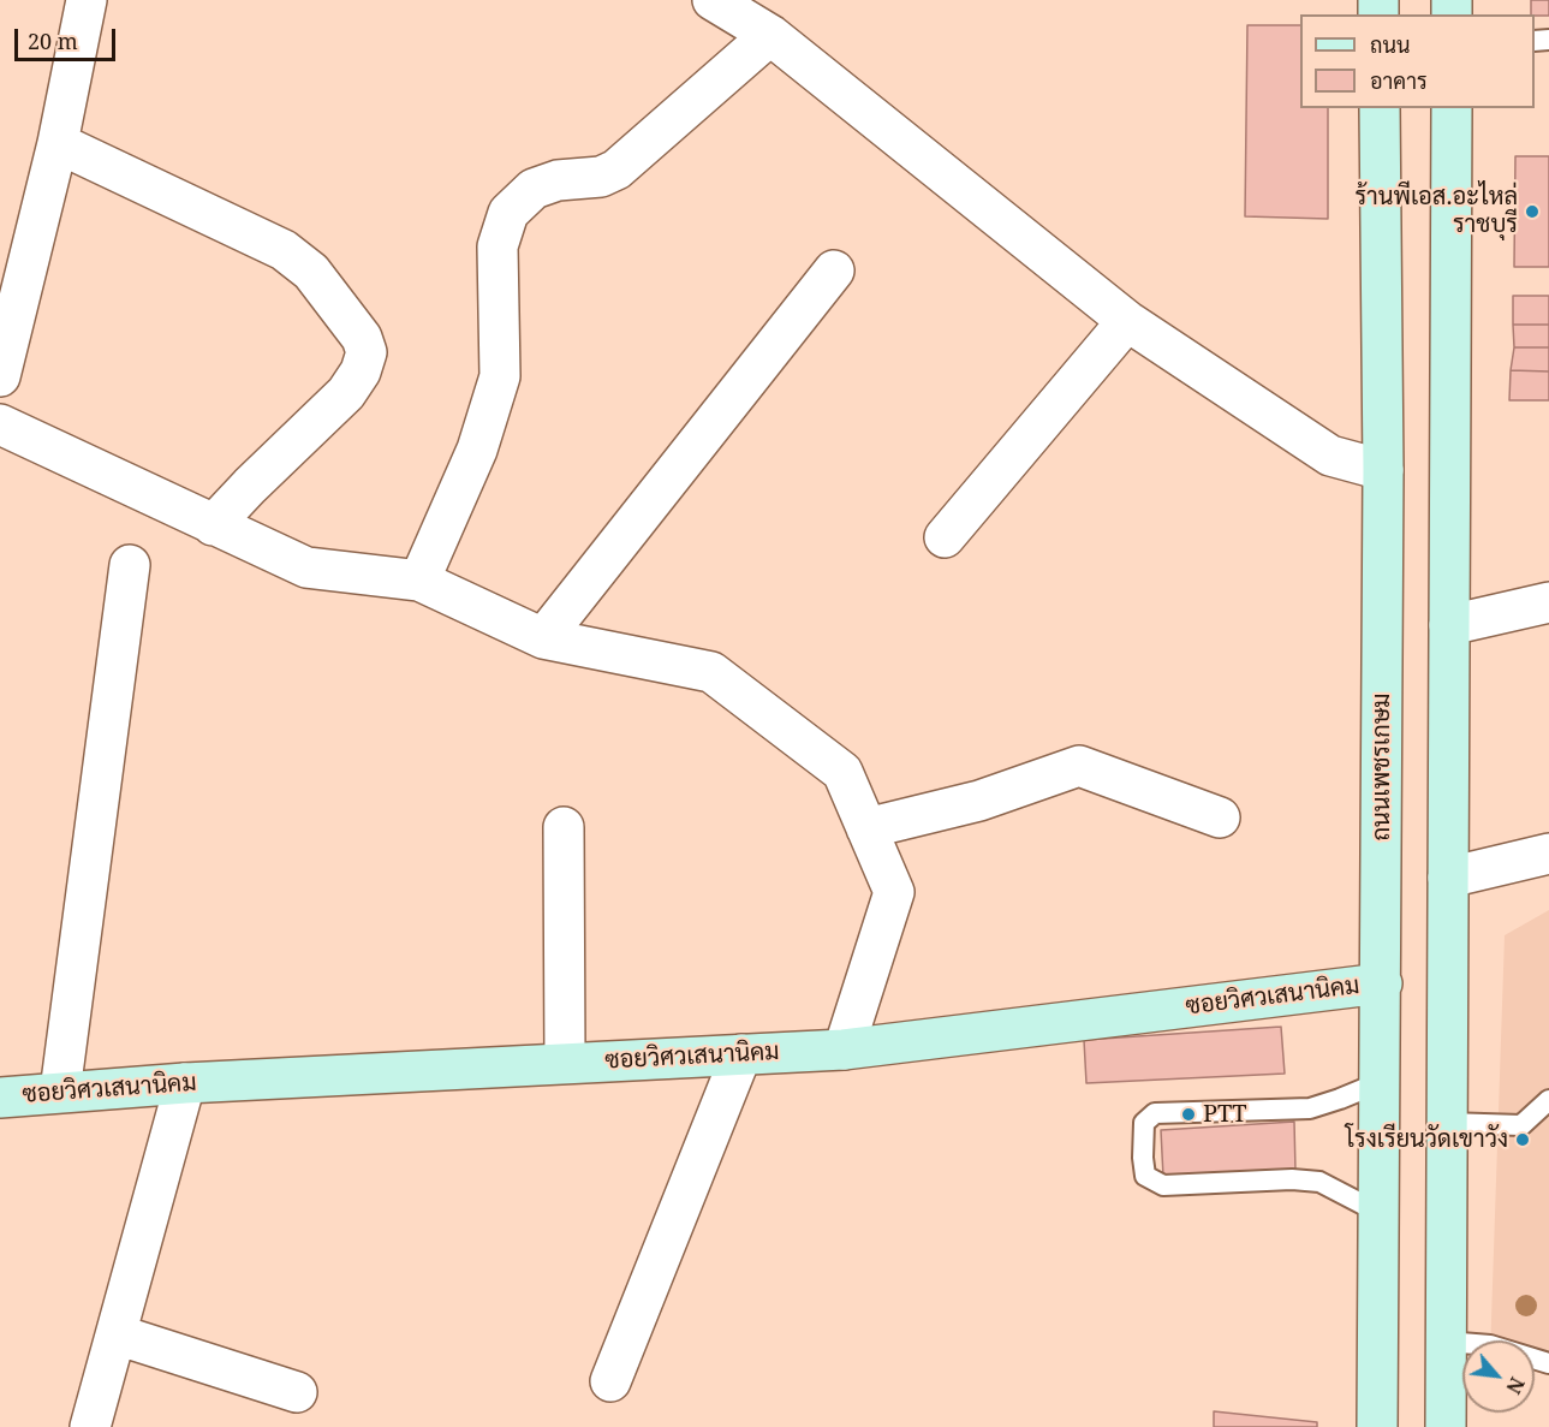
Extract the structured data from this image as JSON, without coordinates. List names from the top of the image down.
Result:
{
  "streets": {
    "main road": ["ถนนเพชรเกษม", "ซอยวิศวเสนานิคม"]
  },
  "crossings": [
    ["ถนนเพชรเกษม", "ซอยวิศวเสนานิคม"]
  ],
  "places": ["ร้านพีเอส.อะไหล่ ราชบุรี", "PTT", "โรงเรียนวัดเขาวัง"],
  "legend": ["ถนน", "อาคาร"],
  "scale_bar": "20 m",
  "north": "bottom right"
}
